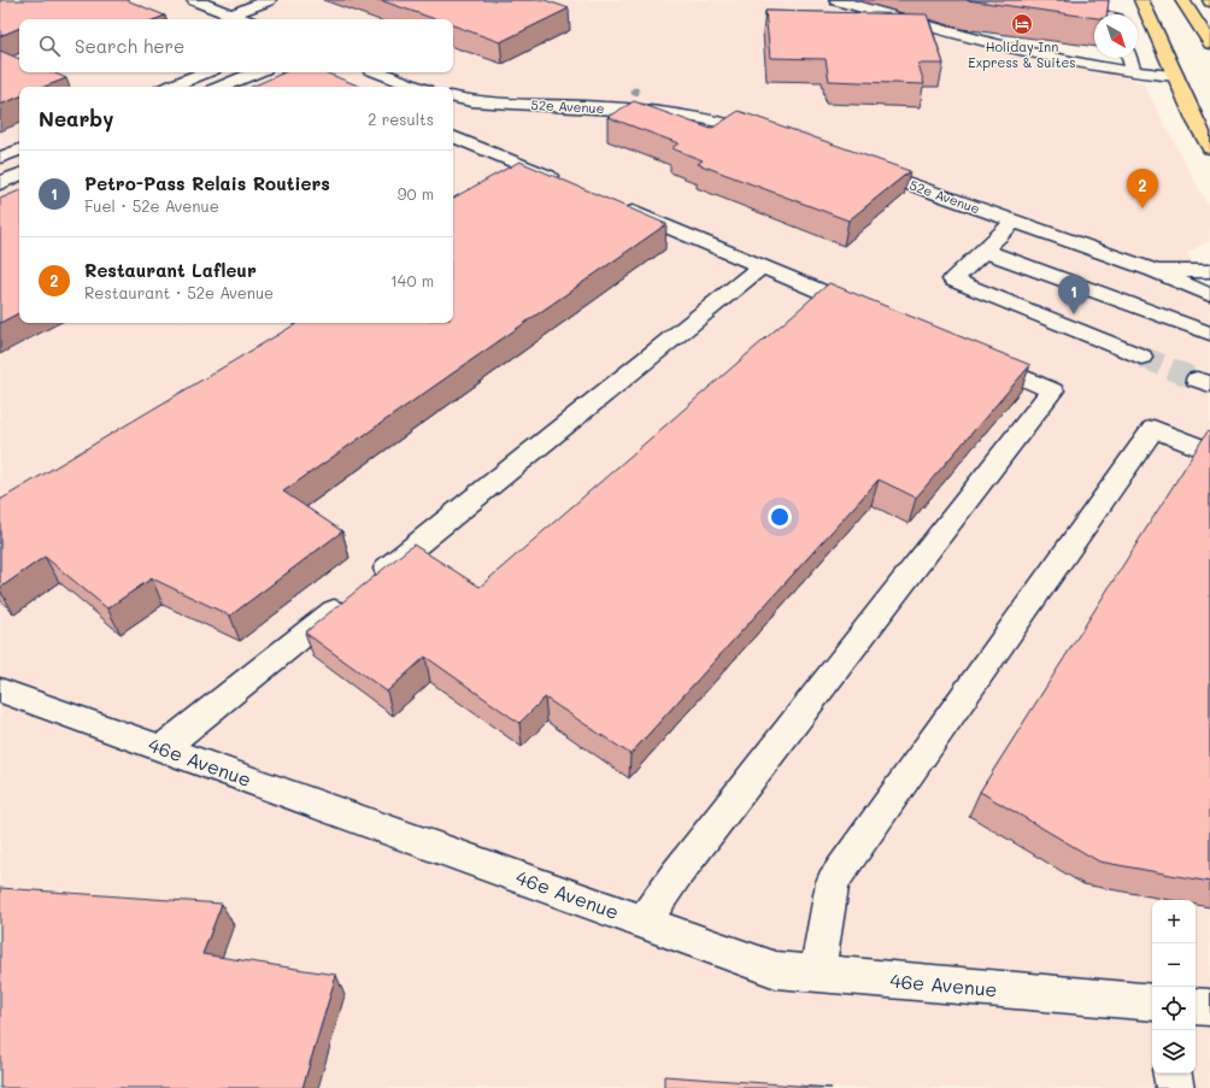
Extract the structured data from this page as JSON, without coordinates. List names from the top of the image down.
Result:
{
  "streets": {
    "street": ["52e Avenue", "46e Avenue"]
  },
  "places": {
    "hotel": ["Holiday Inn Express & Suites"]
  },
  "north": "bottom right",
  "page": {
    "search": "Search here",
    "heading": ["Nearby", "2 results"],
    "list": [
      {
        "mark": "1",
        "name": "Petro-Pass Relais Routiers",
        "note": "Fuel · 52e Avenue",
        "value": "90 m"
      },
      {
        "mark": "2",
        "name": "Restaurant Lafleur",
        "note": "Restaurant · 52e Avenue",
        "value": "140 m"
      }
    ],
    "pins": ["2", "1"],
    "map_buttons": ["+", "−"]
  }
}
